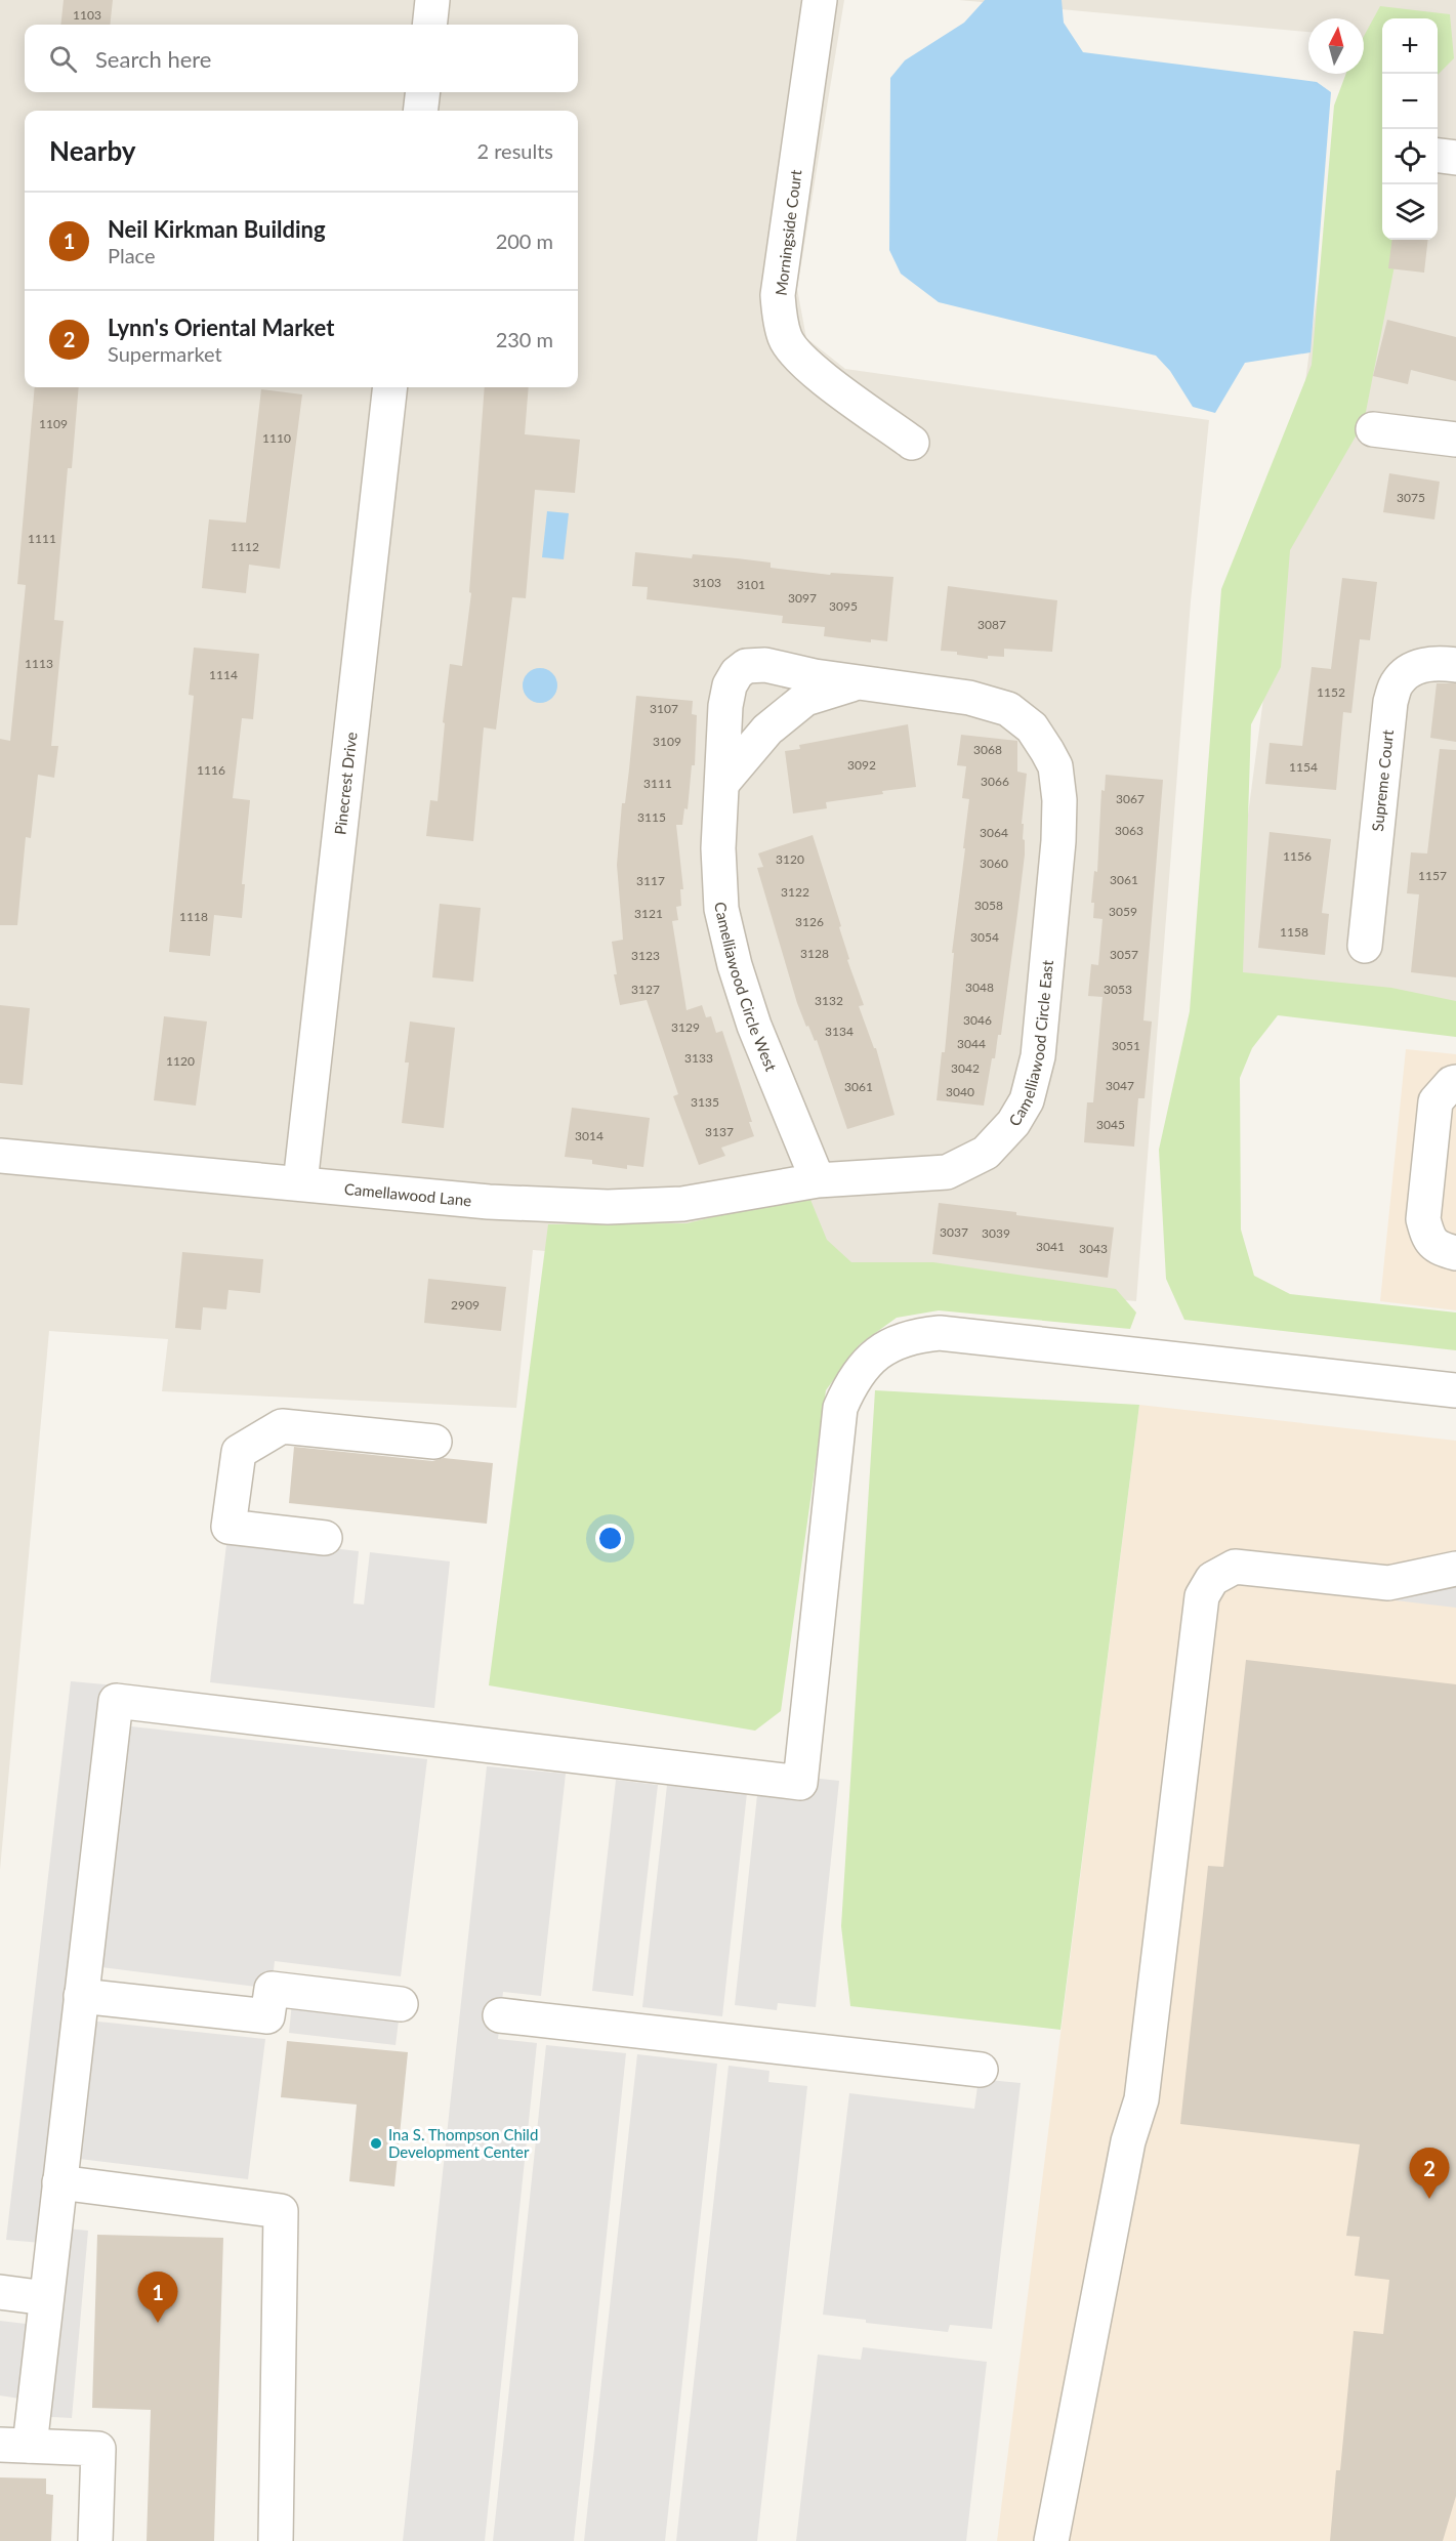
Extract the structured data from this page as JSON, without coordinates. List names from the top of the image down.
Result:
{
  "streets": {
    "street": [
      "Morningside Court",
      "Supreme Court",
      "Pinecrest Drive",
      "Camelliawood Circle West",
      "Camelliawood Circle East",
      "Camellawood Lane"
    ]
  },
  "crossings": [
    ["Pinecrest Drive", "Camellawood Lane"],
    ["Camelliawood Circle West", "Camelliawood Circle East"],
    ["Camelliawood Circle West", "Camellawood Lane"],
    ["Camelliawood Circle East", "Camellawood Lane"]
  ],
  "places": ["Ina S. Thompson Child Development Center"],
  "house_numbers": [
    "1103",
    "1109",
    "1110",
    "3075",
    "1111",
    "1112",
    "3103",
    "3101",
    "3097",
    "3095",
    "3087",
    "1113",
    "1114",
    "1152",
    "3107",
    "3109",
    "3068",
    "3092",
    "1154",
    "1116",
    "3066",
    "3111",
    "3067",
    "3115",
    "3063",
    "3064",
    "1156",
    "3120",
    "3060",
    "1157",
    "3061",
    "3117",
    "3122",
    "3058",
    "3059",
    "3121",
    "1118",
    "3126",
    "1158",
    "3054",
    "3128",
    "3057",
    "3123",
    "3048",
    "3127",
    "3053",
    "3132",
    "3046",
    "3129",
    "3134",
    "3044",
    "3051",
    "3133",
    "1120",
    "3042",
    "3047",
    "3061",
    "3040",
    "3135",
    "3045",
    "3137",
    "3014",
    "3037",
    "3039",
    "3041",
    "3043",
    "2909"
  ],
  "north": "top",
  "page": {
    "map_buttons": ["+", "−"],
    "search": "Search here",
    "heading": ["Nearby", "2 results"],
    "list": [
      {
        "mark": "1",
        "name": "Neil Kirkman Building",
        "note": "Place",
        "value": "200 m"
      },
      {
        "mark": "2",
        "name": "Lynn's Oriental Market",
        "note": "Supermarket",
        "value": "230 m"
      }
    ],
    "pins": ["2", "1"]
  }
}
